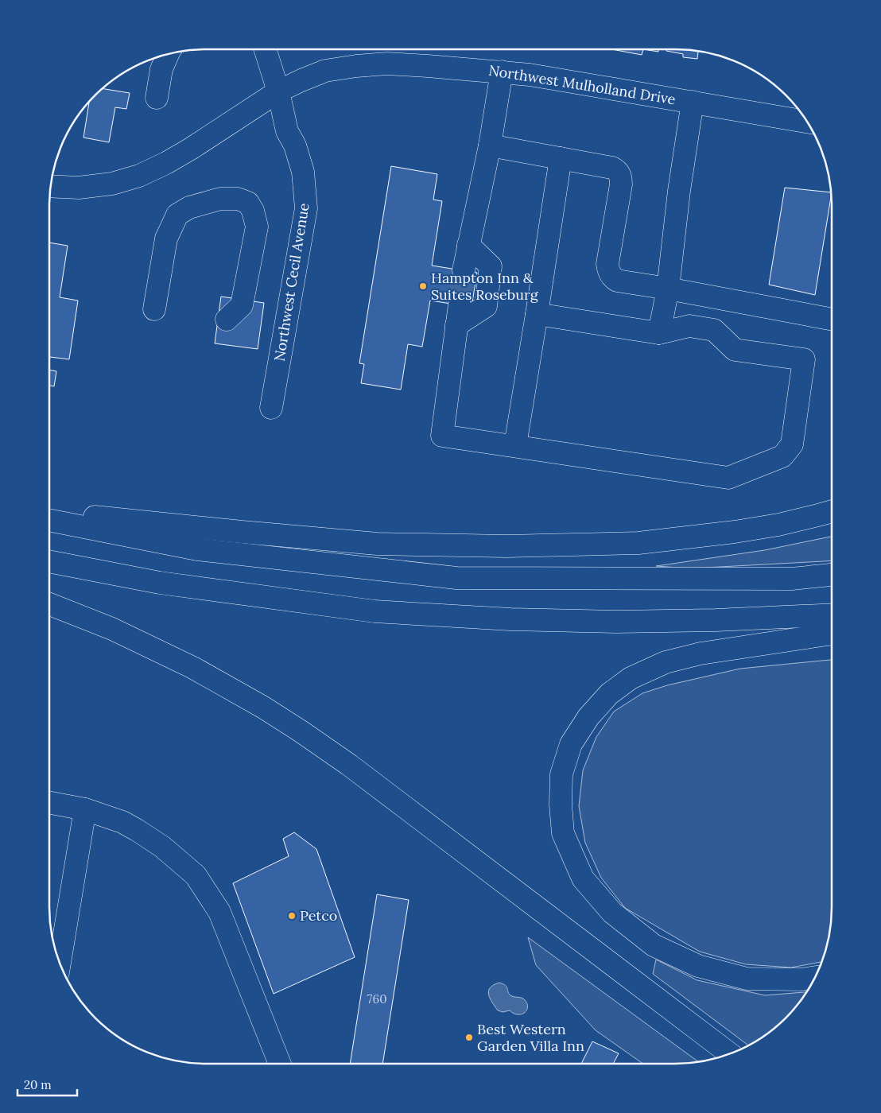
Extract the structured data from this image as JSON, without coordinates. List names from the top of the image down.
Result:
{
  "streets": {
    "main road": ["Northwest Mulholland Drive", "Northwest Cecil Avenue"]
  },
  "crossings": [
    ["Northwest Mulholland Drive", "Northwest Cecil Avenue"]
  ],
  "places": ["Hampton Inn & Suites Roseburg", "Petco", "Best Western Garden Villa Inn"],
  "house_numbers": ["760"],
  "scale_bar": "20 m"
}
